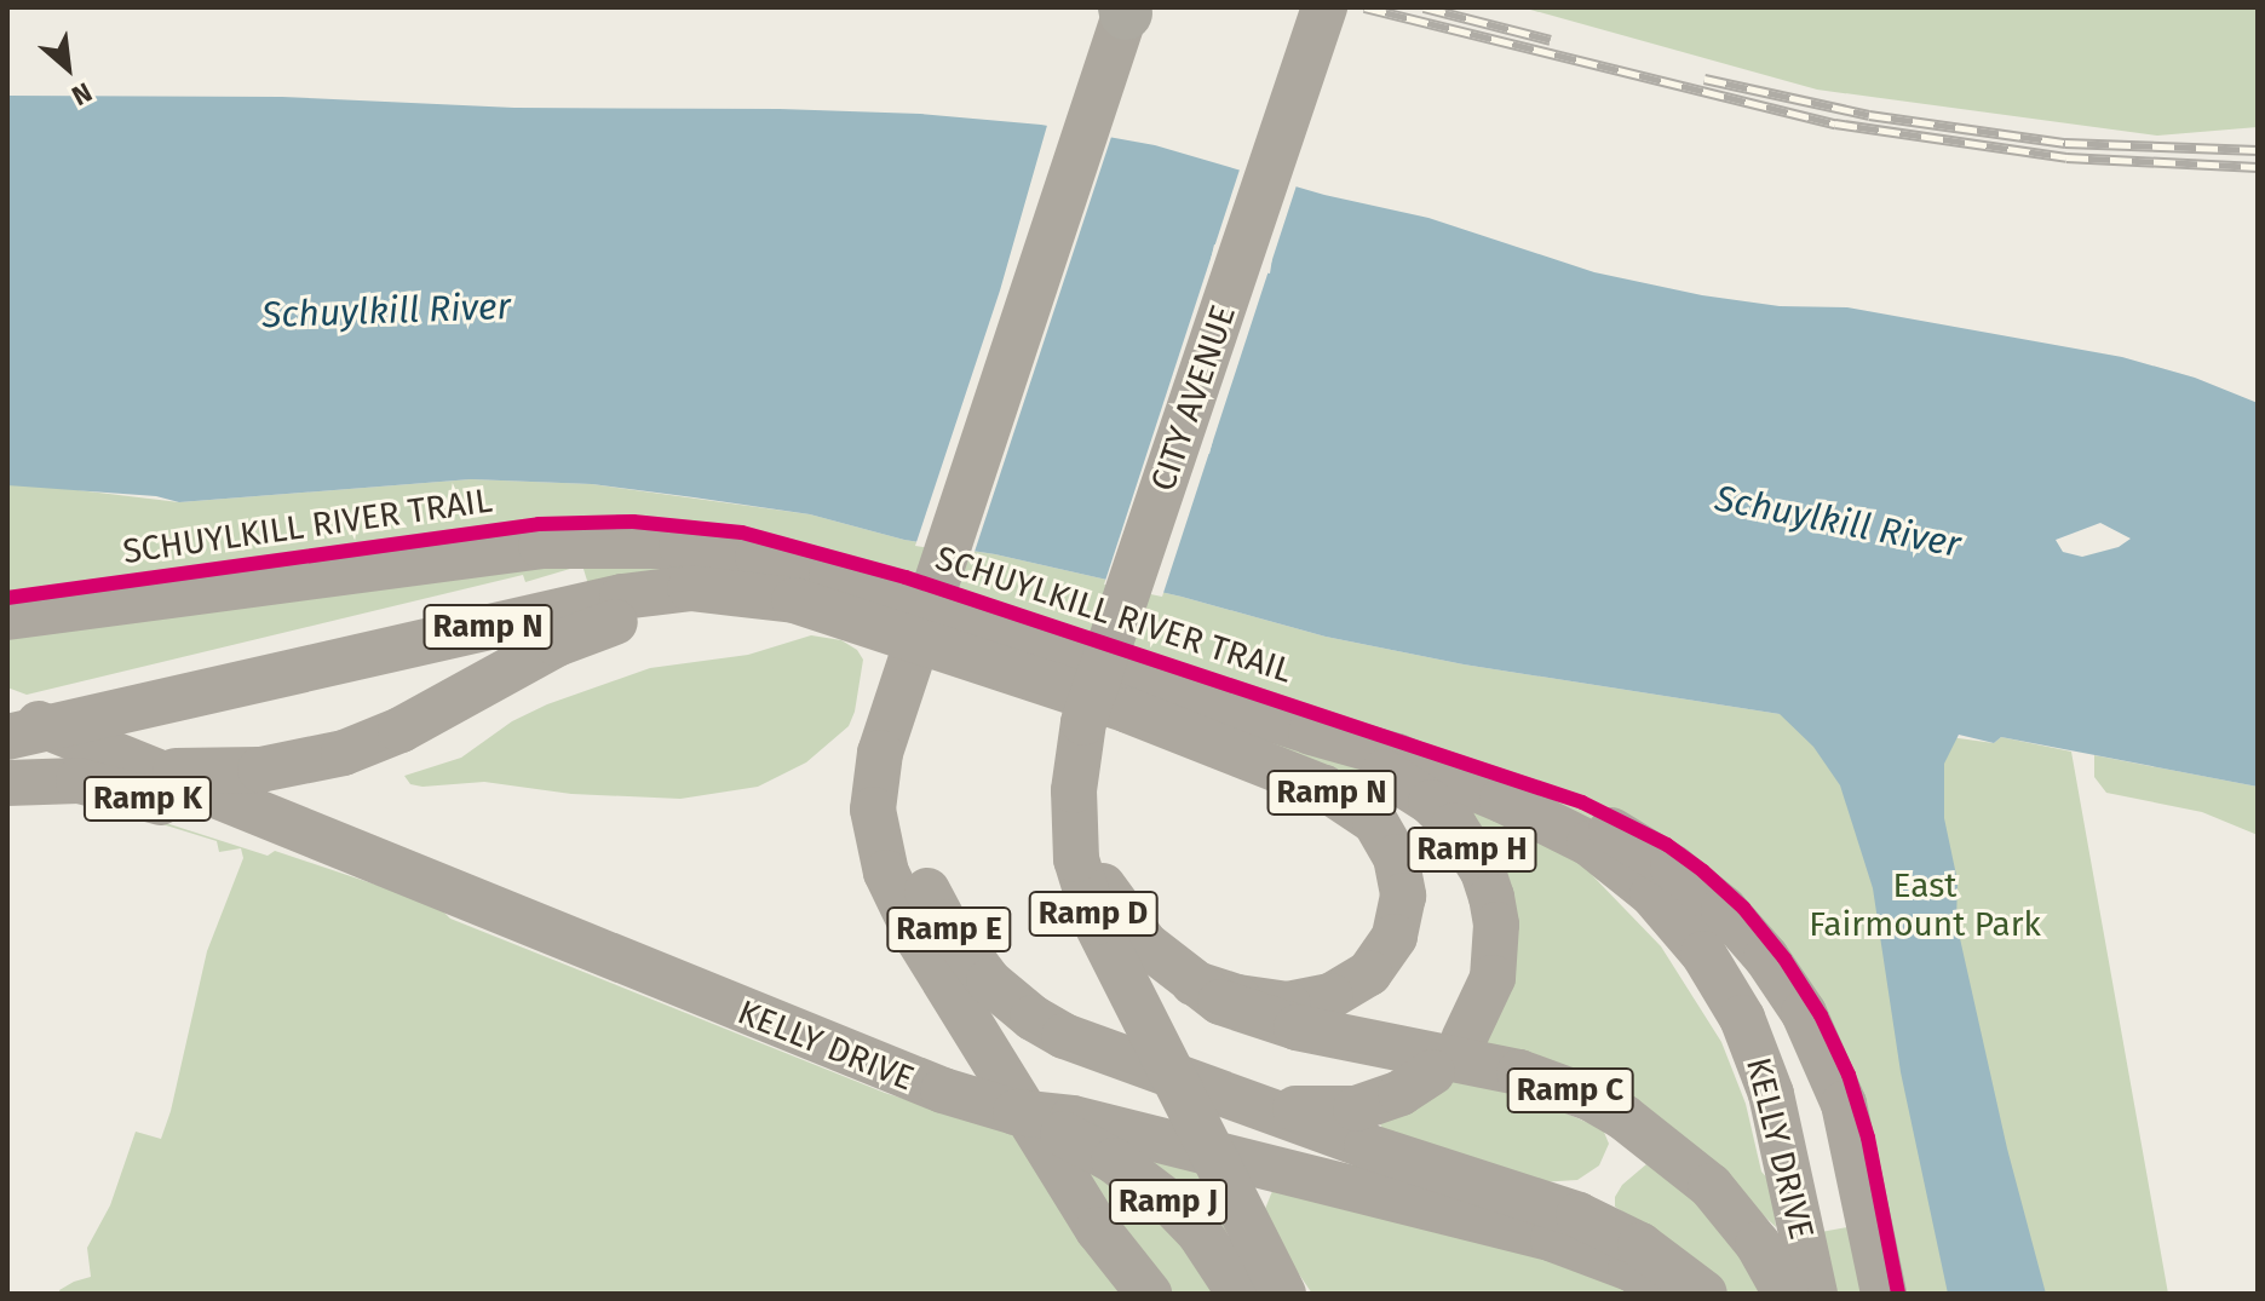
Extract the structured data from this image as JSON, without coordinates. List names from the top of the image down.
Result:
{
  "streets": {
    "main road": [
      "CITY AVENUE",
      "Ramp N",
      "Ramp K",
      "Ramp H",
      "Ramp D",
      "Ramp E",
      "KELLY DRIVE",
      "Ramp C",
      "Ramp J"
    ],
    "cycle path": ["SCHUYLKILL RIVER TRAIL"]
  },
  "crossings": [
    ["CITY AVENUE", "Ramp N"],
    ["CITY AVENUE", "Ramp D"],
    ["Ramp N", "Ramp D"],
    ["Ramp N", "Ramp C"],
    ["Ramp K", "KELLY DRIVE"],
    ["Ramp H", "KELLY DRIVE"],
    ["Ramp H", "Ramp C"],
    ["KELLY DRIVE", "Ramp J"]
  ],
  "water": ["Schuylkill River"],
  "parks": ["East Fairmount Park"],
  "north": "bottom right"
}
